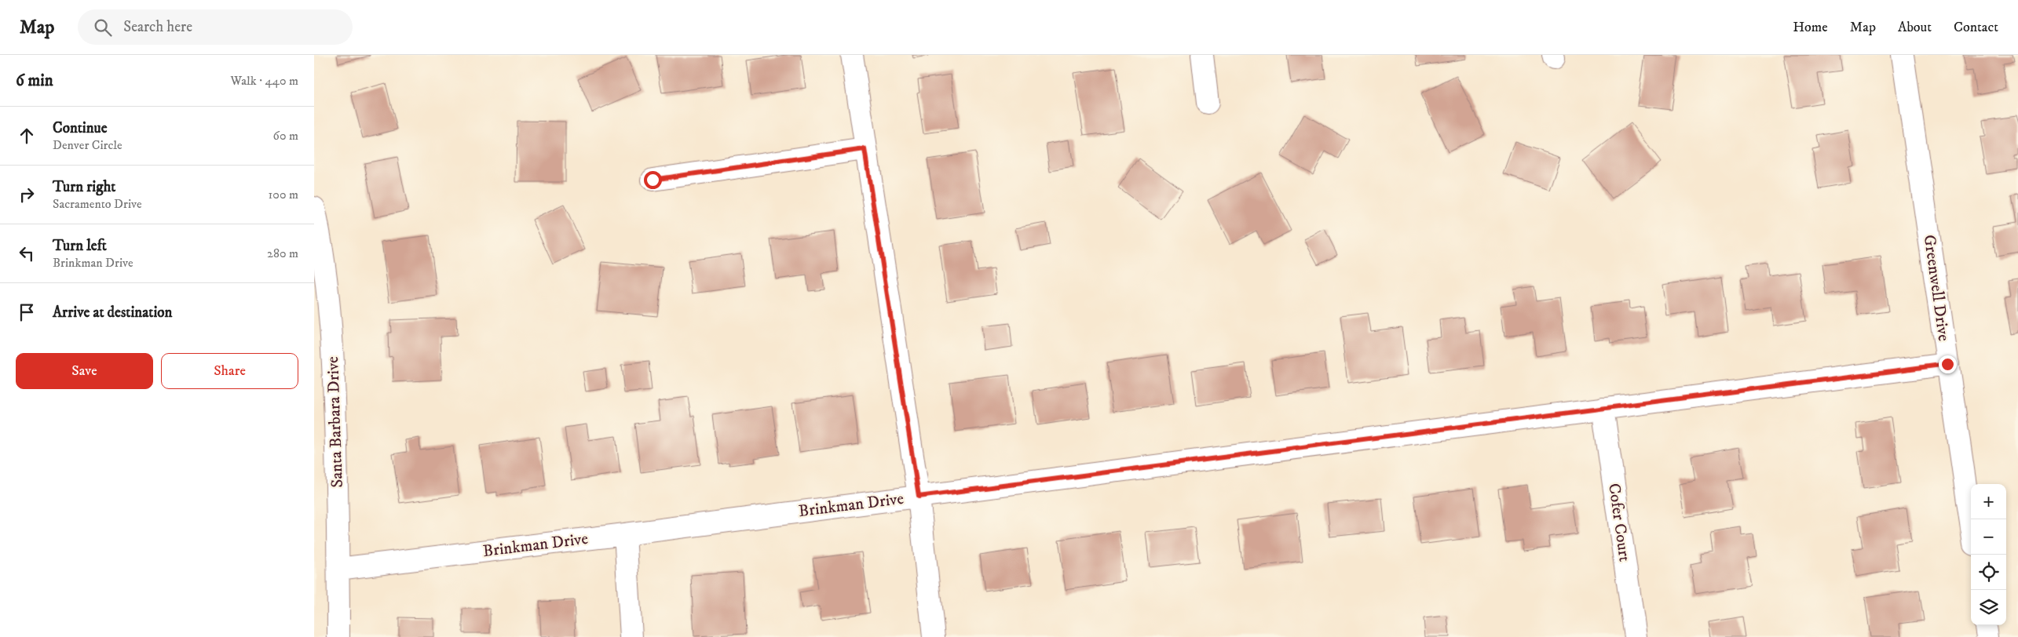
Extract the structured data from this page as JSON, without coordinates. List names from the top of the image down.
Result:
{
  "streets": {
    "street": [
      "Greenwell Drive",
      "Santa Barbara Drive",
      "Brinkman Drive",
      "Cofer Court"
    ]
  },
  "crossings": [
    ["Greenwell Drive", "Brinkman Drive"],
    ["Santa Barbara Drive", "Brinkman Drive"],
    ["Brinkman Drive", "Cofer Court"]
  ],
  "page": {
    "header": "Map",
    "search": "Search here",
    "nav": [
      "Home",
      "Map",
      "About",
      "Contact"
    ],
    "heading": ["6 min", "Walk · 440 m"],
    "list": [
      ["Continue", "Denver Circle", "60 m"],
      ["Turn right", "Sacramento Drive", "100 m"],
      ["Turn left", "Brinkman Drive", "280 m"],
      "Arrive at destination"
    ],
    "buttons": ["Save", "Share"],
    "map_buttons": ["+", "−"]
  }
}
